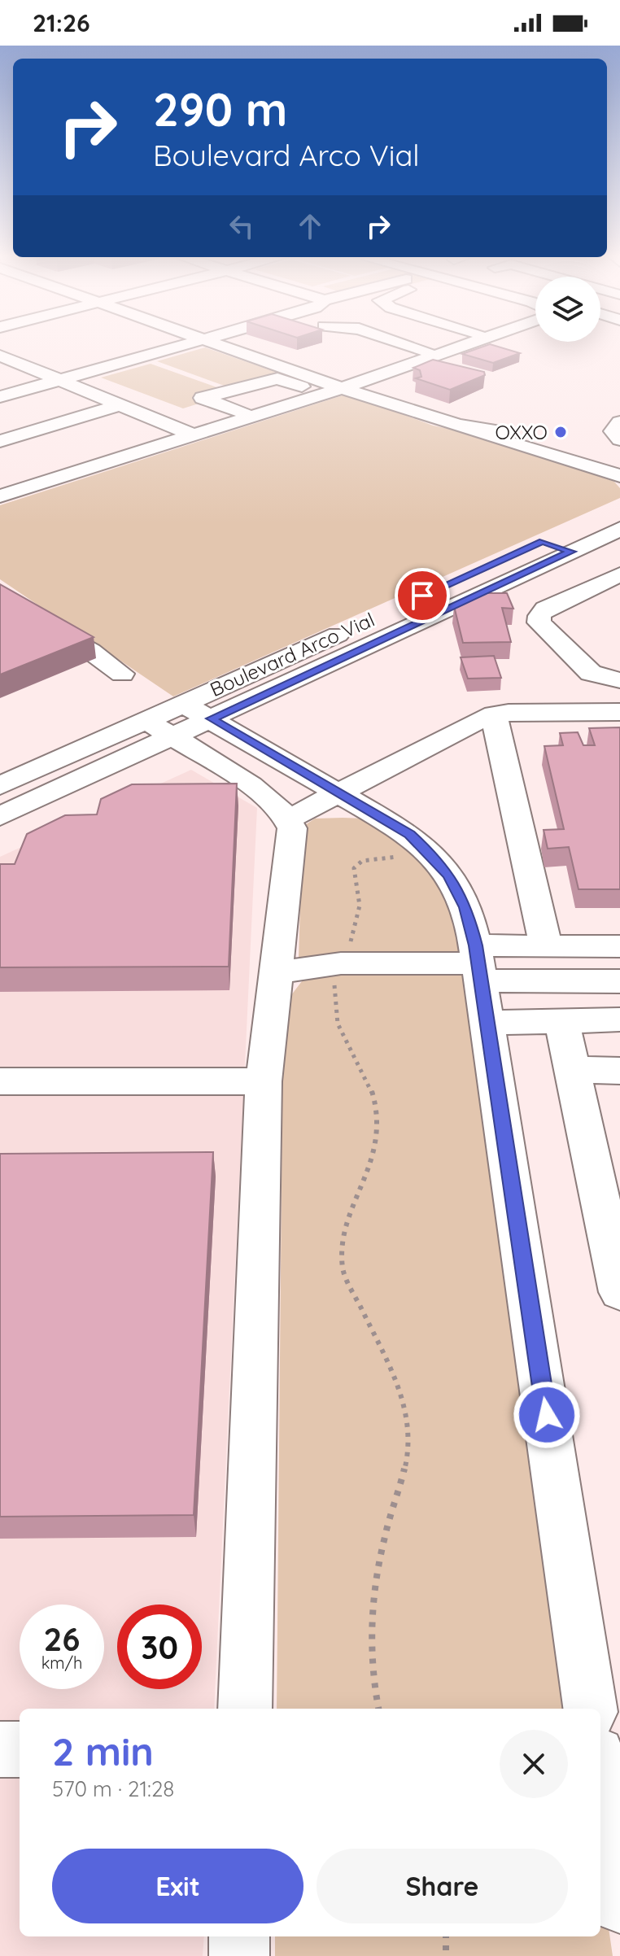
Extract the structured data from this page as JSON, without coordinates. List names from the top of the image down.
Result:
{
  "streets": {
    "street": ["Boulevard Arco Vial"]
  },
  "places": ["OXXO"],
  "page": {
    "status": "21:26",
    "turn": ["290 m", "Boulevard Arco Vial"],
    "speed": "26 km/h",
    "limit": "30",
    "heading": ["2 min", "570 m · 21:28"],
    "buttons": ["Exit", "Share"]
  }
}
